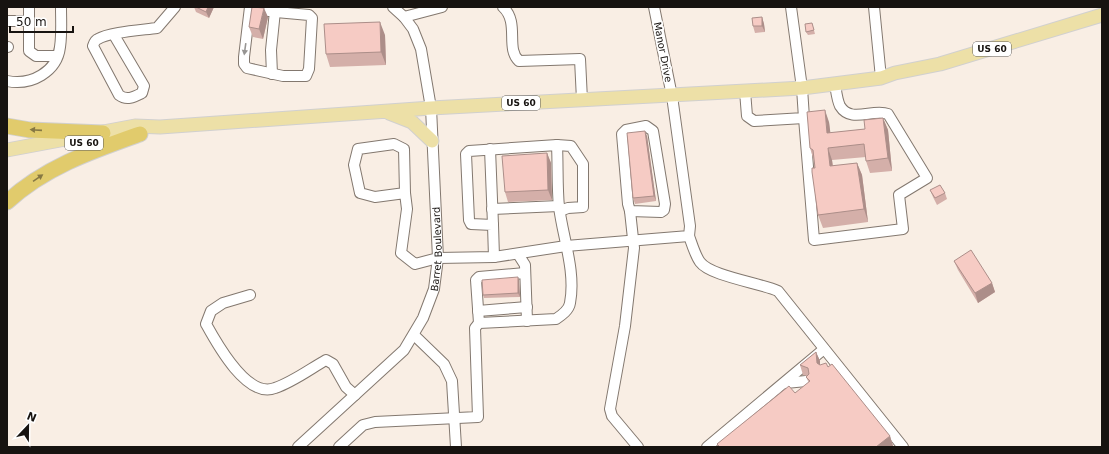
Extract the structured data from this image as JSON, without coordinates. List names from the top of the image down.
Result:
{
  "streets": {
    "main road": ["US 60"],
    "street": ["Manor Drive", "Barret Boulevard"]
  },
  "crossings": [
    ["US 60", "Manor Drive"],
    ["US 60", "Barret Boulevard"]
  ],
  "scale_bar": "50 m",
  "north": "top"
}
